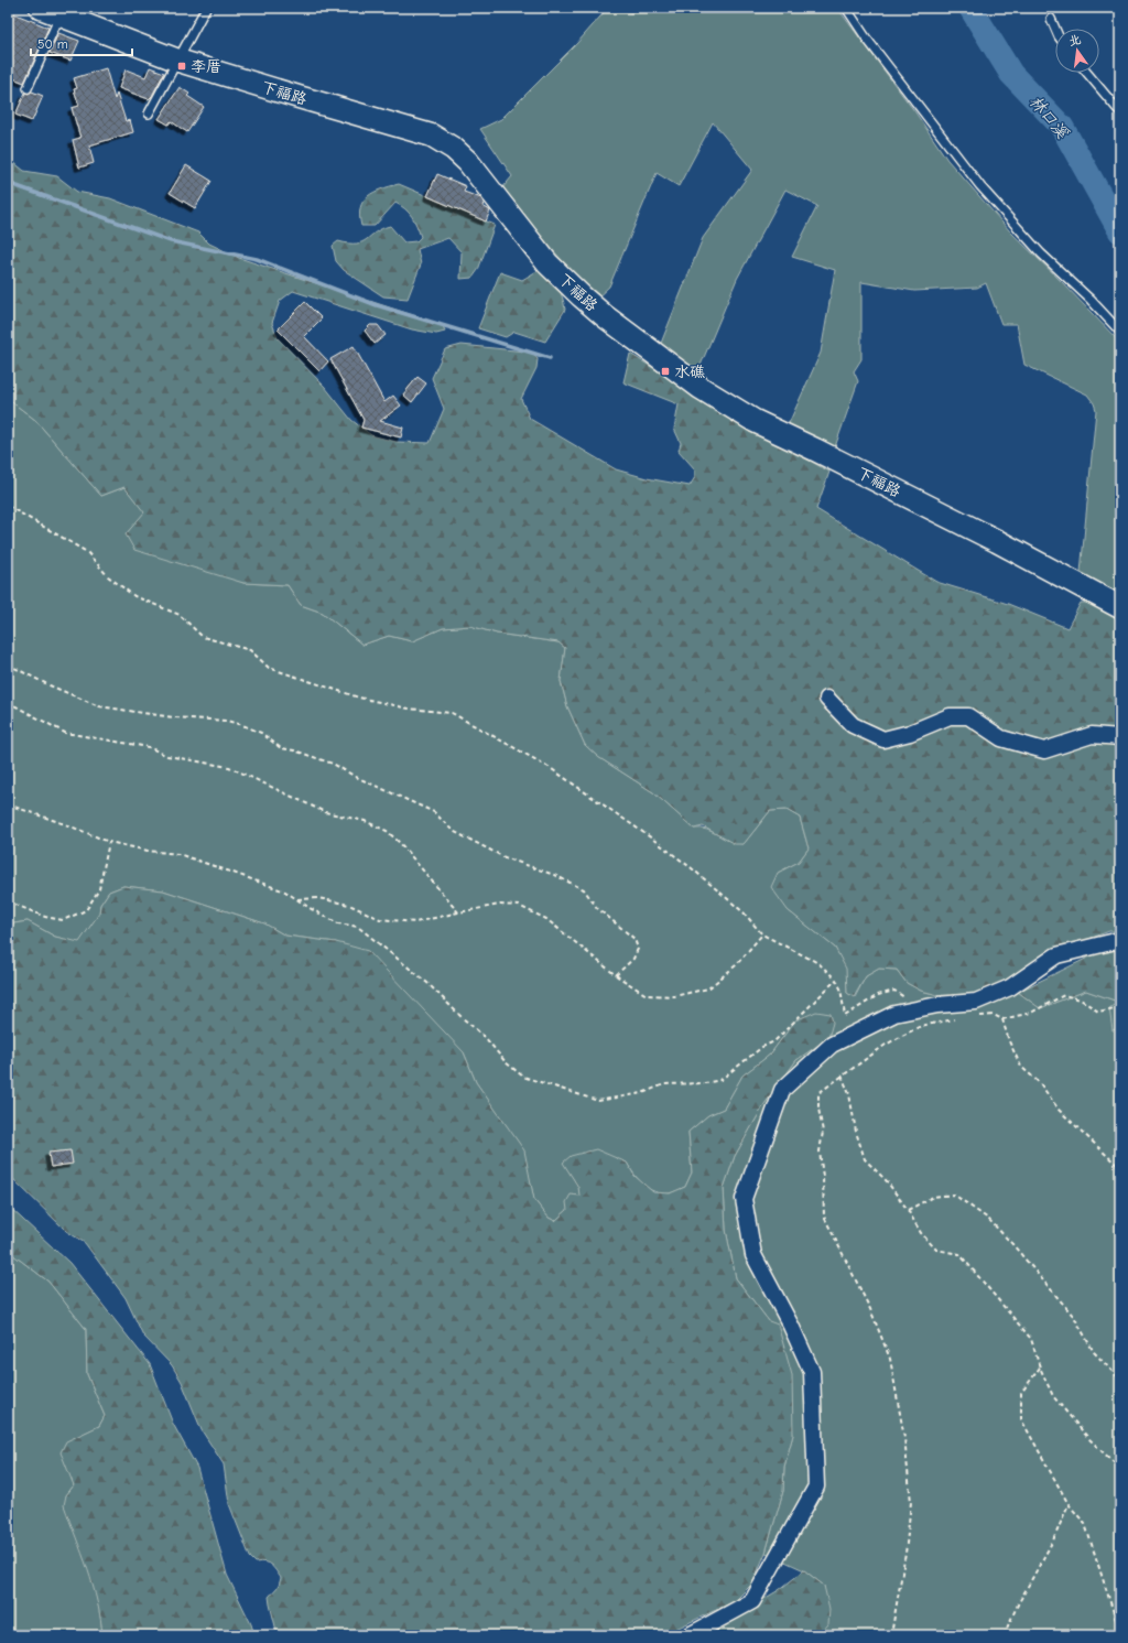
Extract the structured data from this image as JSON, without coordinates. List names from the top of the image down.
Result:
{
  "streets": {
    "main road": ["下福路"]
  },
  "water": ["林口溪"],
  "places": {
    "transit": ["李厝", "水礁"]
  },
  "scale_bar": "50 m",
  "north": "top"
}
